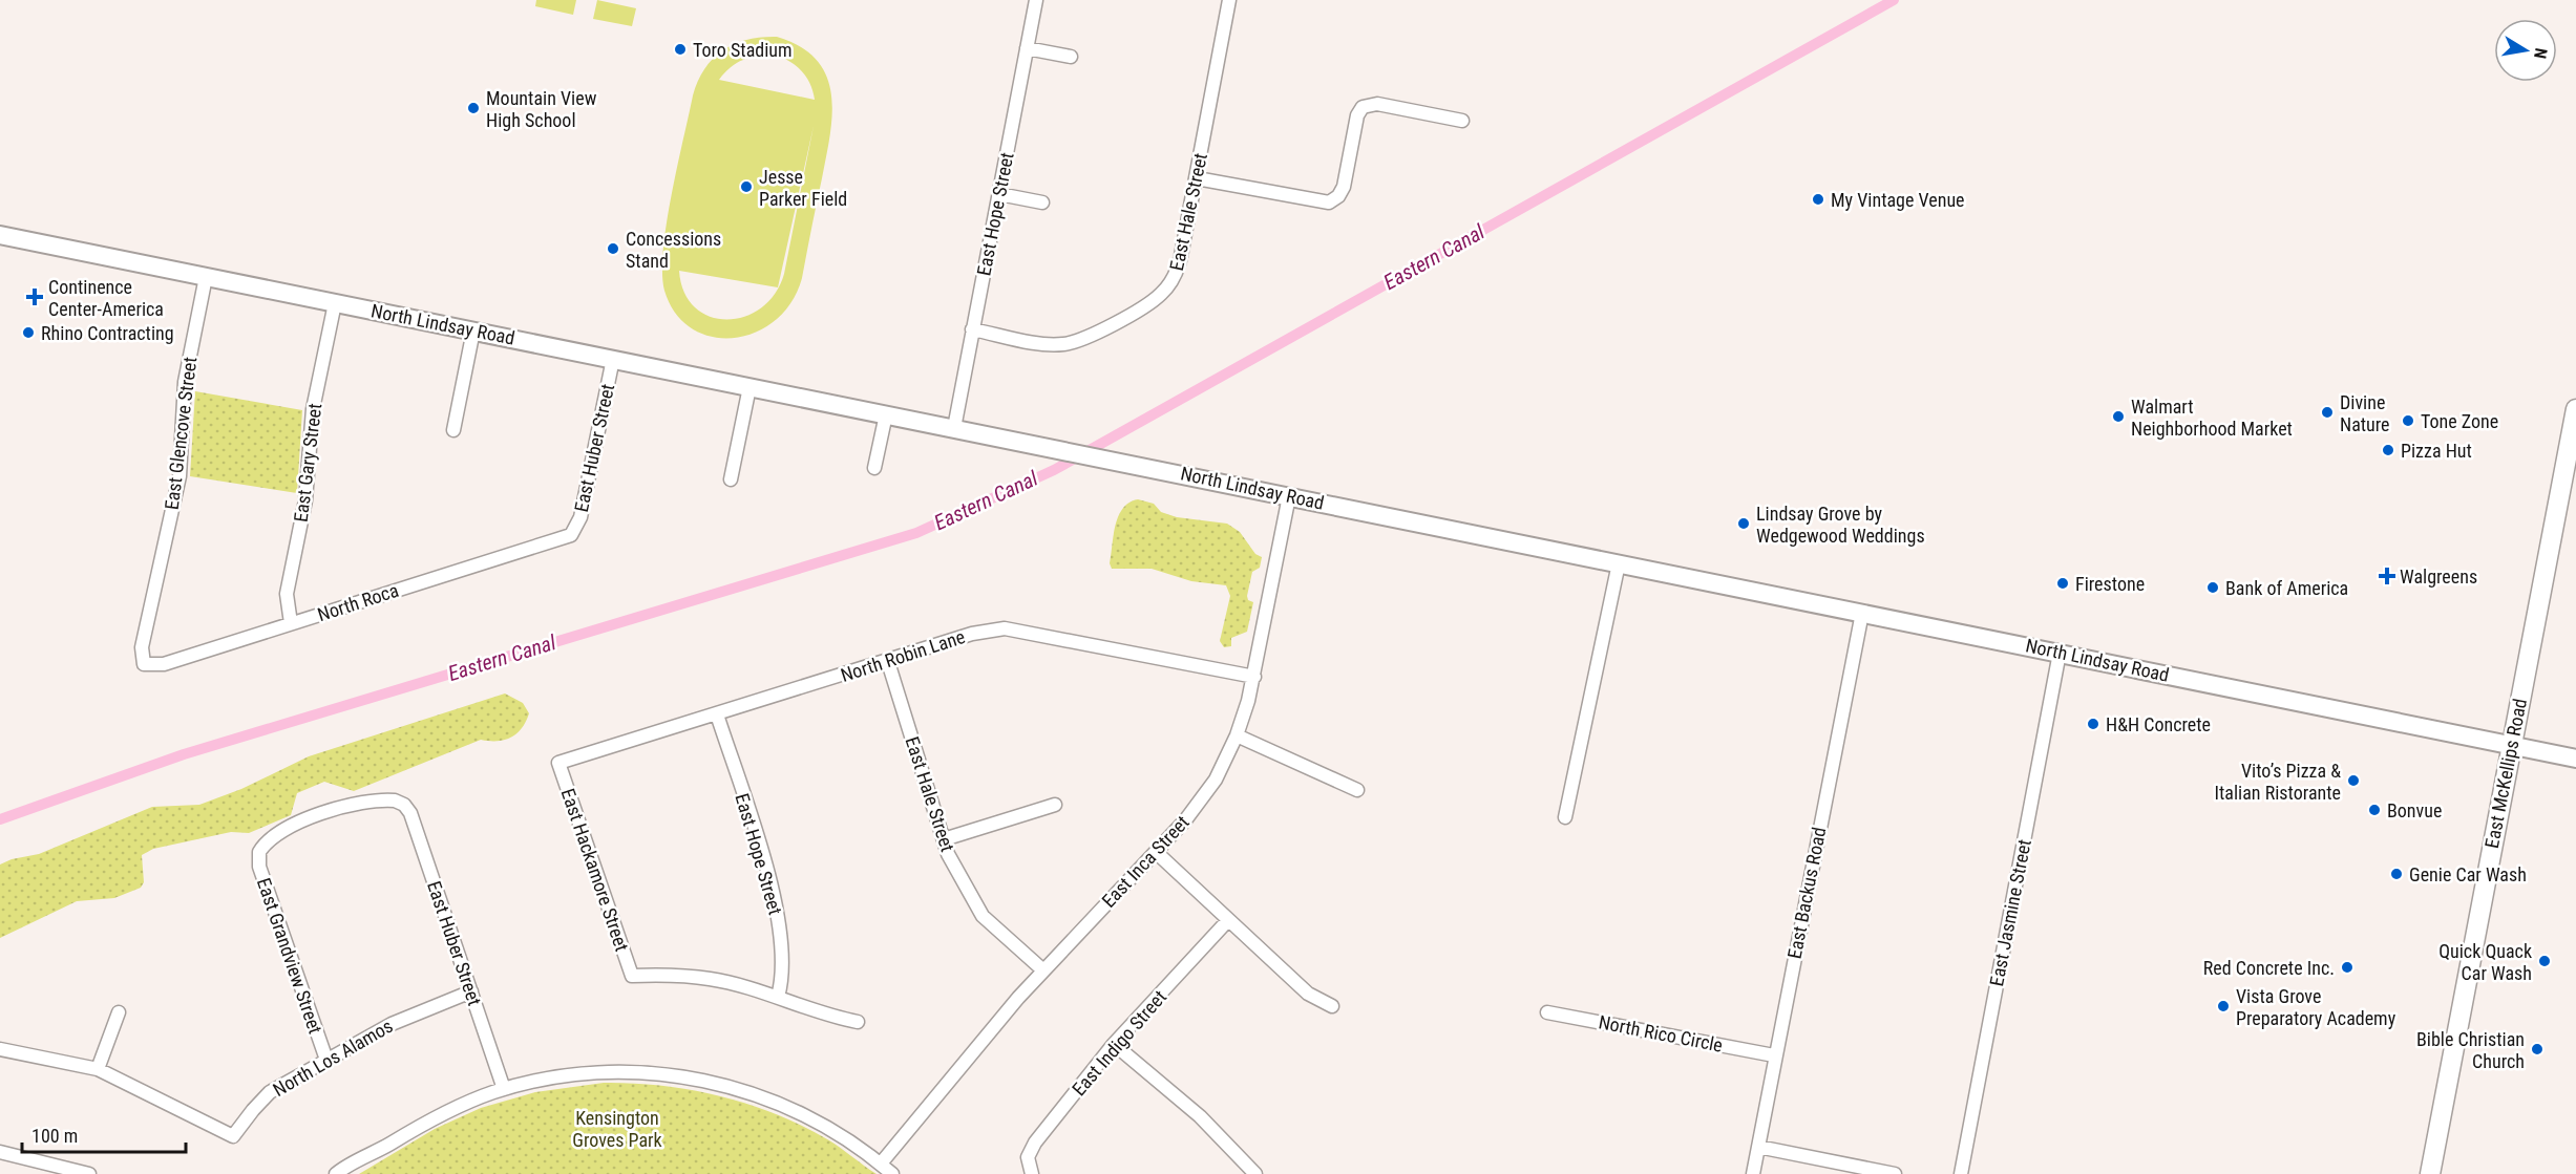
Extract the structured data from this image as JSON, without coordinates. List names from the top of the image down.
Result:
{
  "streets": {
    "main road": ["North Lindsay Road", "East McKellips Road"],
    "street": [
      "East Hale Street",
      "East Hope Street",
      "East Glencove Street",
      "East Huber Street",
      "East Gary Street",
      "North Roca",
      "North Robin Lane",
      "East Inca Street",
      "East Hackamore Street",
      "East Backus Road",
      "East Jasmine Street",
      "East Grandview Street",
      "North Rico Circle",
      "East Indigo Street",
      "North Los Alamos"
    ]
  },
  "crossings": [
    ["East Hale Street", "East Hope Street"],
    ["East Hale Street", "North Robin Lane"],
    ["East Hale Street", "East Inca Street"],
    ["East Hope Street", "North Lindsay Road"],
    ["East Hope Street", "North Robin Lane"],
    ["East Hope Street", "East Hackamore Street"],
    ["North Lindsay Road", "East Glencove Street"],
    ["North Lindsay Road", "East Huber Street"],
    ["North Lindsay Road", "East Gary Street"],
    ["North Lindsay Road", "East McKellips Road"],
    ["North Lindsay Road", "East Inca Street"],
    ["North Lindsay Road", "East Backus Road"],
    ["North Lindsay Road", "East Jasmine Street"],
    ["East Glencove Street", "North Roca"],
    ["East Huber Street", "North Roca"],
    ["East Huber Street", "East Grandview Street"],
    ["East Huber Street", "North Los Alamos"],
    ["East Gary Street", "North Roca"],
    ["North Robin Lane", "East Inca Street"],
    ["North Robin Lane", "East Hackamore Street"],
    ["East Backus Road", "North Rico Circle"],
    ["East Grandview Street", "North Los Alamos"]
  ],
  "water": ["Eastern Canal"],
  "parks": ["Kensington Groves Park"],
  "places": {
    "other": [
      "Toro Stadium",
      "Mountain View High School",
      "Jesse Parker Field",
      "My Vintage Venue",
      "Concessions Stand",
      "Rhino Contracting",
      "Divine Nature",
      "Walmart Neighborhood Market",
      "Tone Zone",
      "Pizza Hut",
      "Lindsay Grove by Wedgewood Weddings",
      "Firestone",
      "Bank of America",
      "H&H Concrete",
      "Vito’s Pizza & Italian Ristorante",
      "Bonvue",
      "Genie Car Wash",
      "Quick Quack Car Wash",
      "Red Concrete Inc.",
      "Vista Grove Preparatory Academy",
      "Bible Christian Church"
    ],
    "health": ["Continence Center-America", "Walgreens"]
  },
  "scale_bar": "100 m",
  "north": "right"
}
